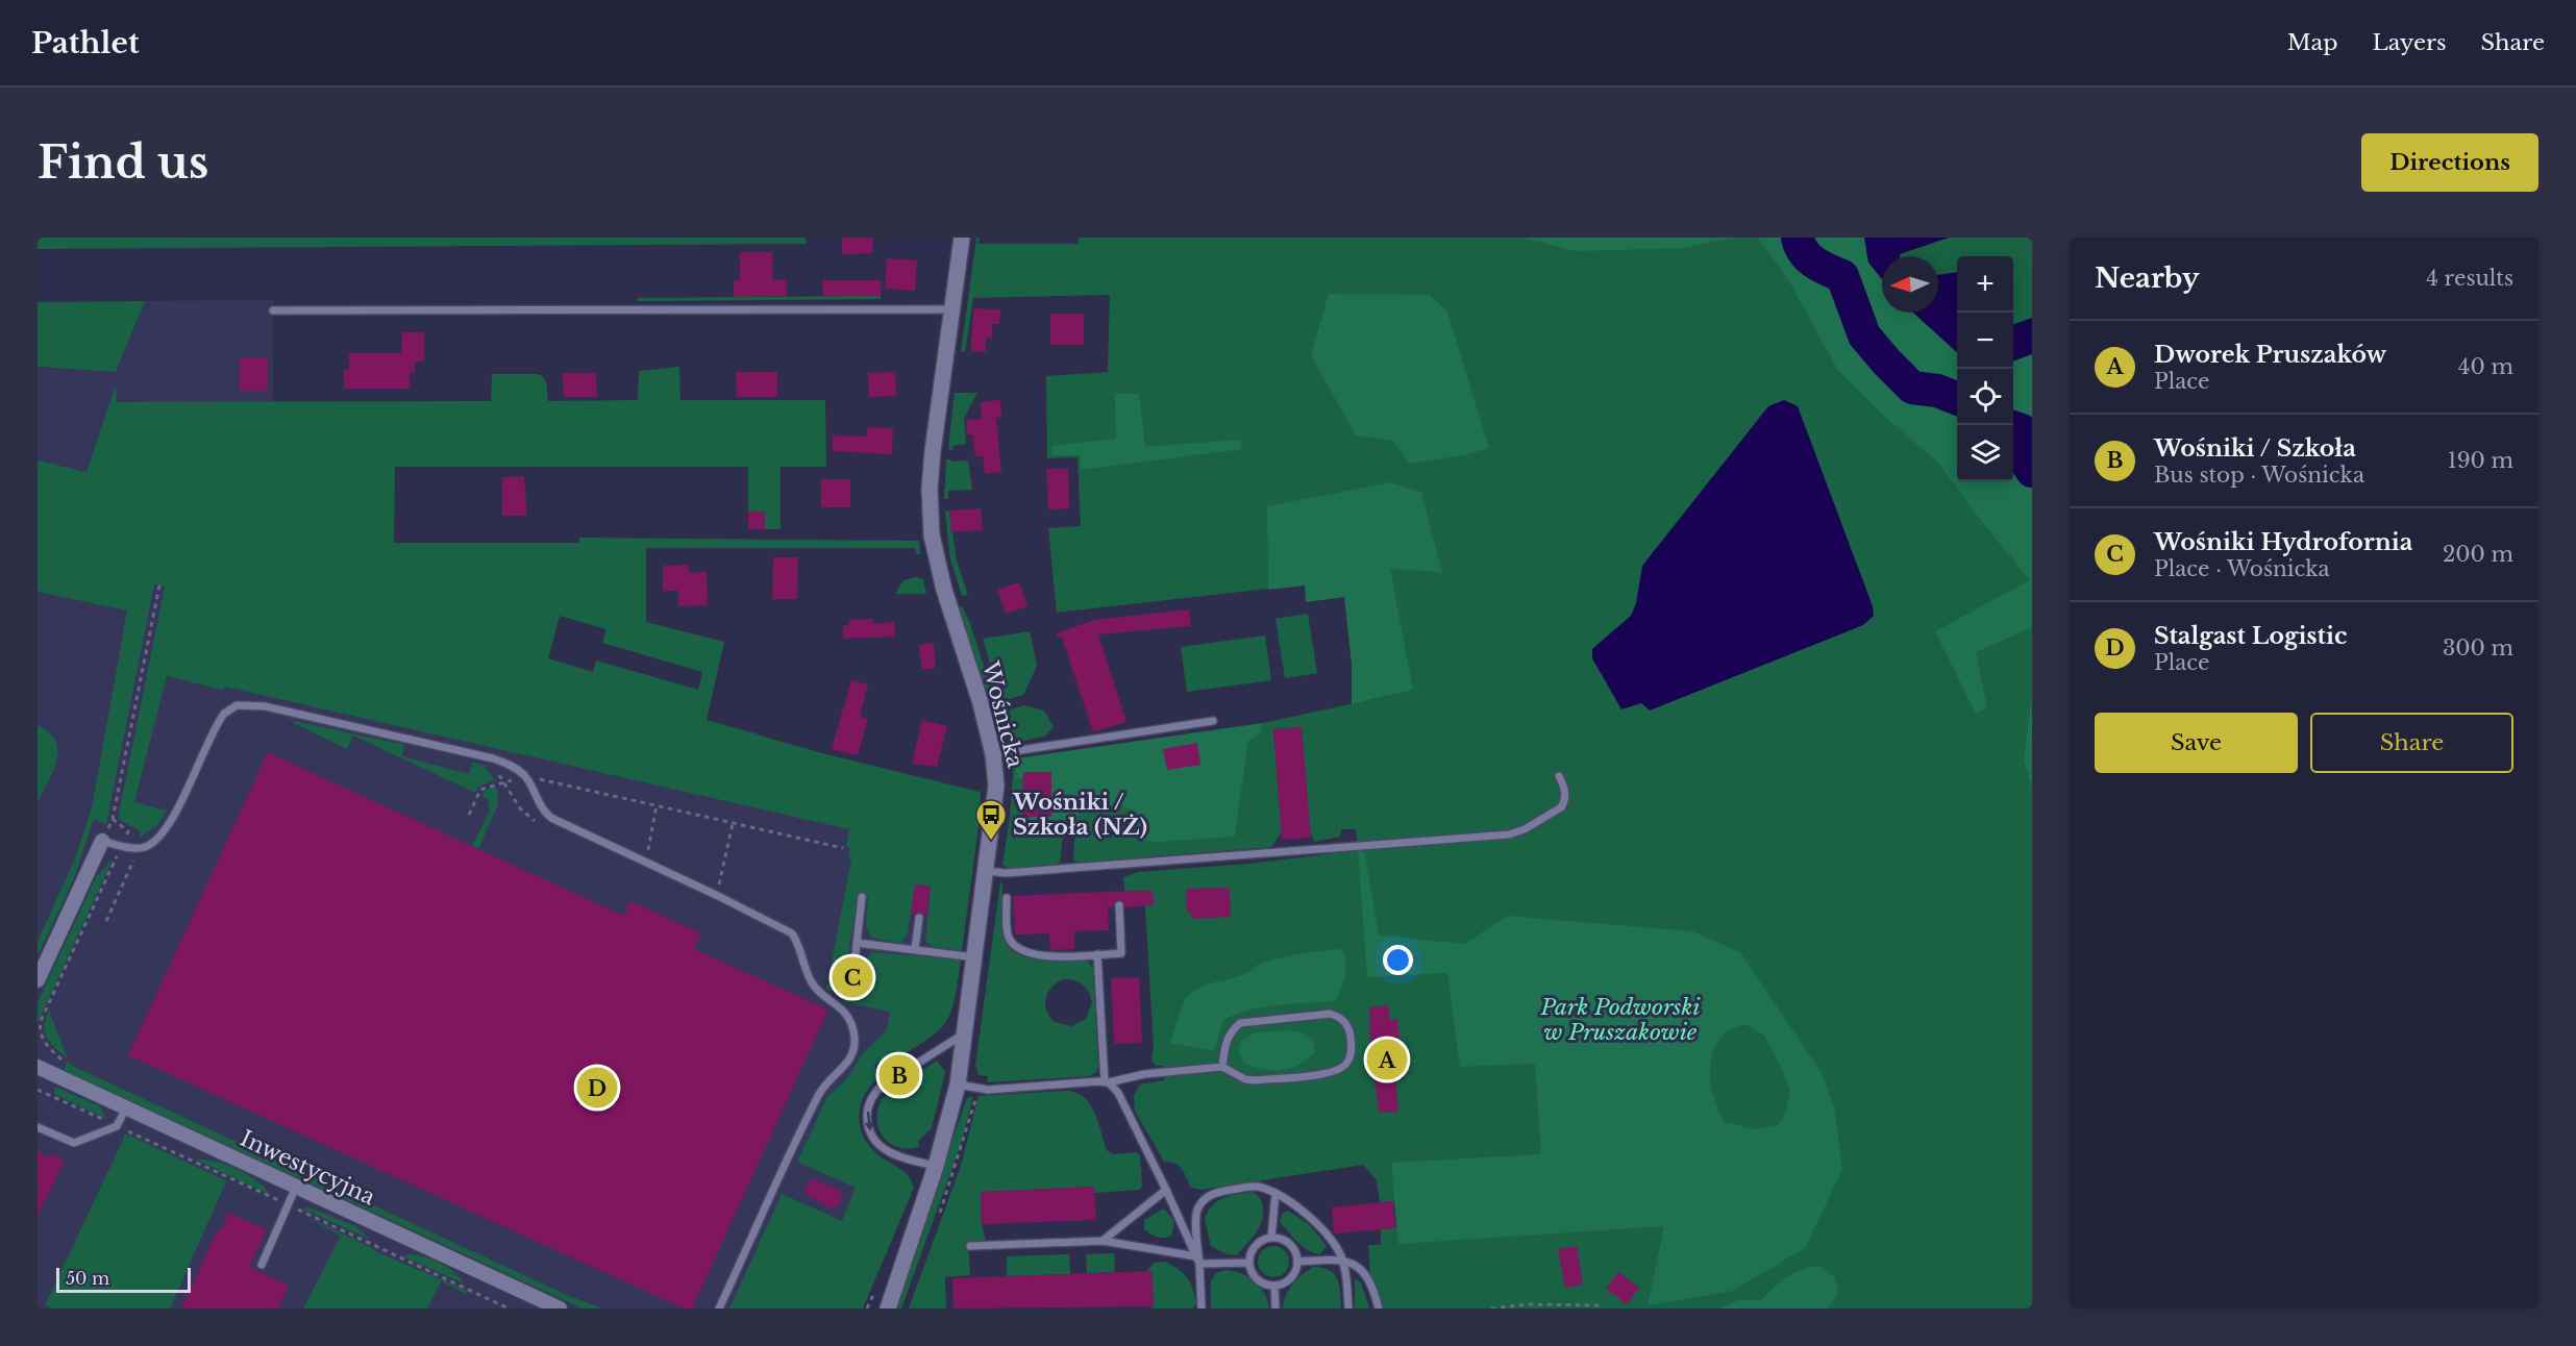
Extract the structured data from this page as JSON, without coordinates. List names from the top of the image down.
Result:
{
  "streets": {
    "street": ["Wośnicka", "Inwestycyjna"]
  },
  "parks": ["Park Podworski w Pruszakowie"],
  "places": {
    "bus stop": ["Wośniki / Szkoła (NŻ)"]
  },
  "scale_bar": "50 m",
  "north": "left",
  "page": {
    "header": "Pathlet",
    "nav": ["Map", "Layers", "Share"],
    "buttons": [
      "Directions",
      ["Save", "Share"]
    ],
    "title": "Find us",
    "heading": ["Nearby", "4 results"],
    "map_buttons": ["+", "−"],
    "list": [
      {
        "mark": "A",
        "name": "Dworek Pruszaków",
        "note": "Place",
        "value": "40 m"
      },
      {
        "mark": "B",
        "name": "Wośniki / Szkoła",
        "note": "Bus stop · Wośnicka",
        "value": "190 m"
      },
      {
        "mark": "C",
        "name": "Wośniki Hydrofornia",
        "note": "Place · Wośnicka",
        "value": "200 m"
      },
      {
        "mark": "D",
        "name": "Stalgast Logistic",
        "note": "Place",
        "value": "300 m"
      }
    ],
    "pins": [
      "C",
      "A",
      "B",
      "D"
    ],
    "scale": "50 m"
  }
}
